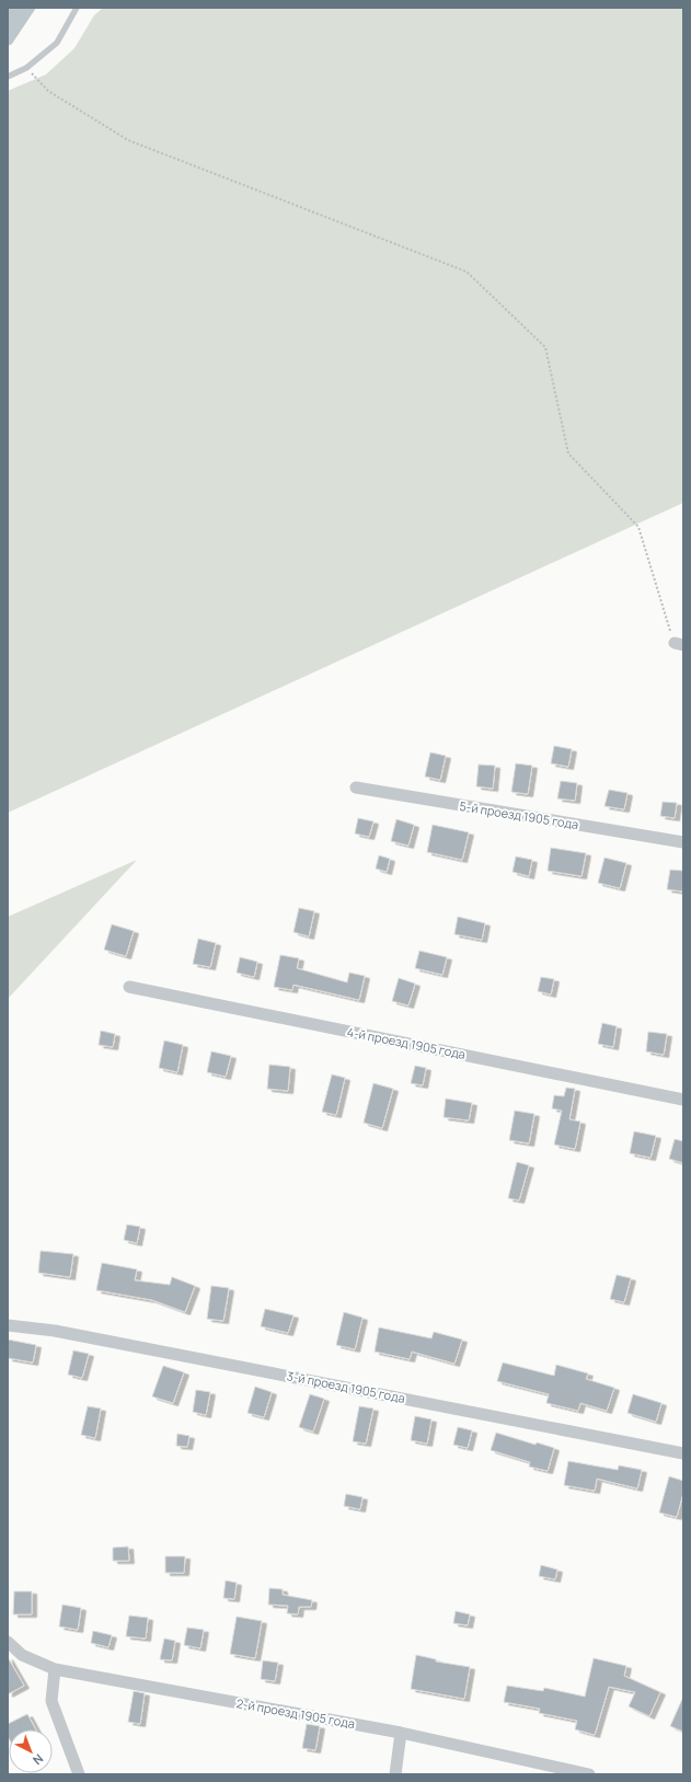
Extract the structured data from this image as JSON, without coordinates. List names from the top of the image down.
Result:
{
  "streets": {
    "street": [
      "5-й проезд 1905 года",
      "4-й проезд 1905 года",
      "3-й проезд 1905 года",
      "2-й проезд 1905 года"
    ]
  },
  "north": "bottom right"
}
